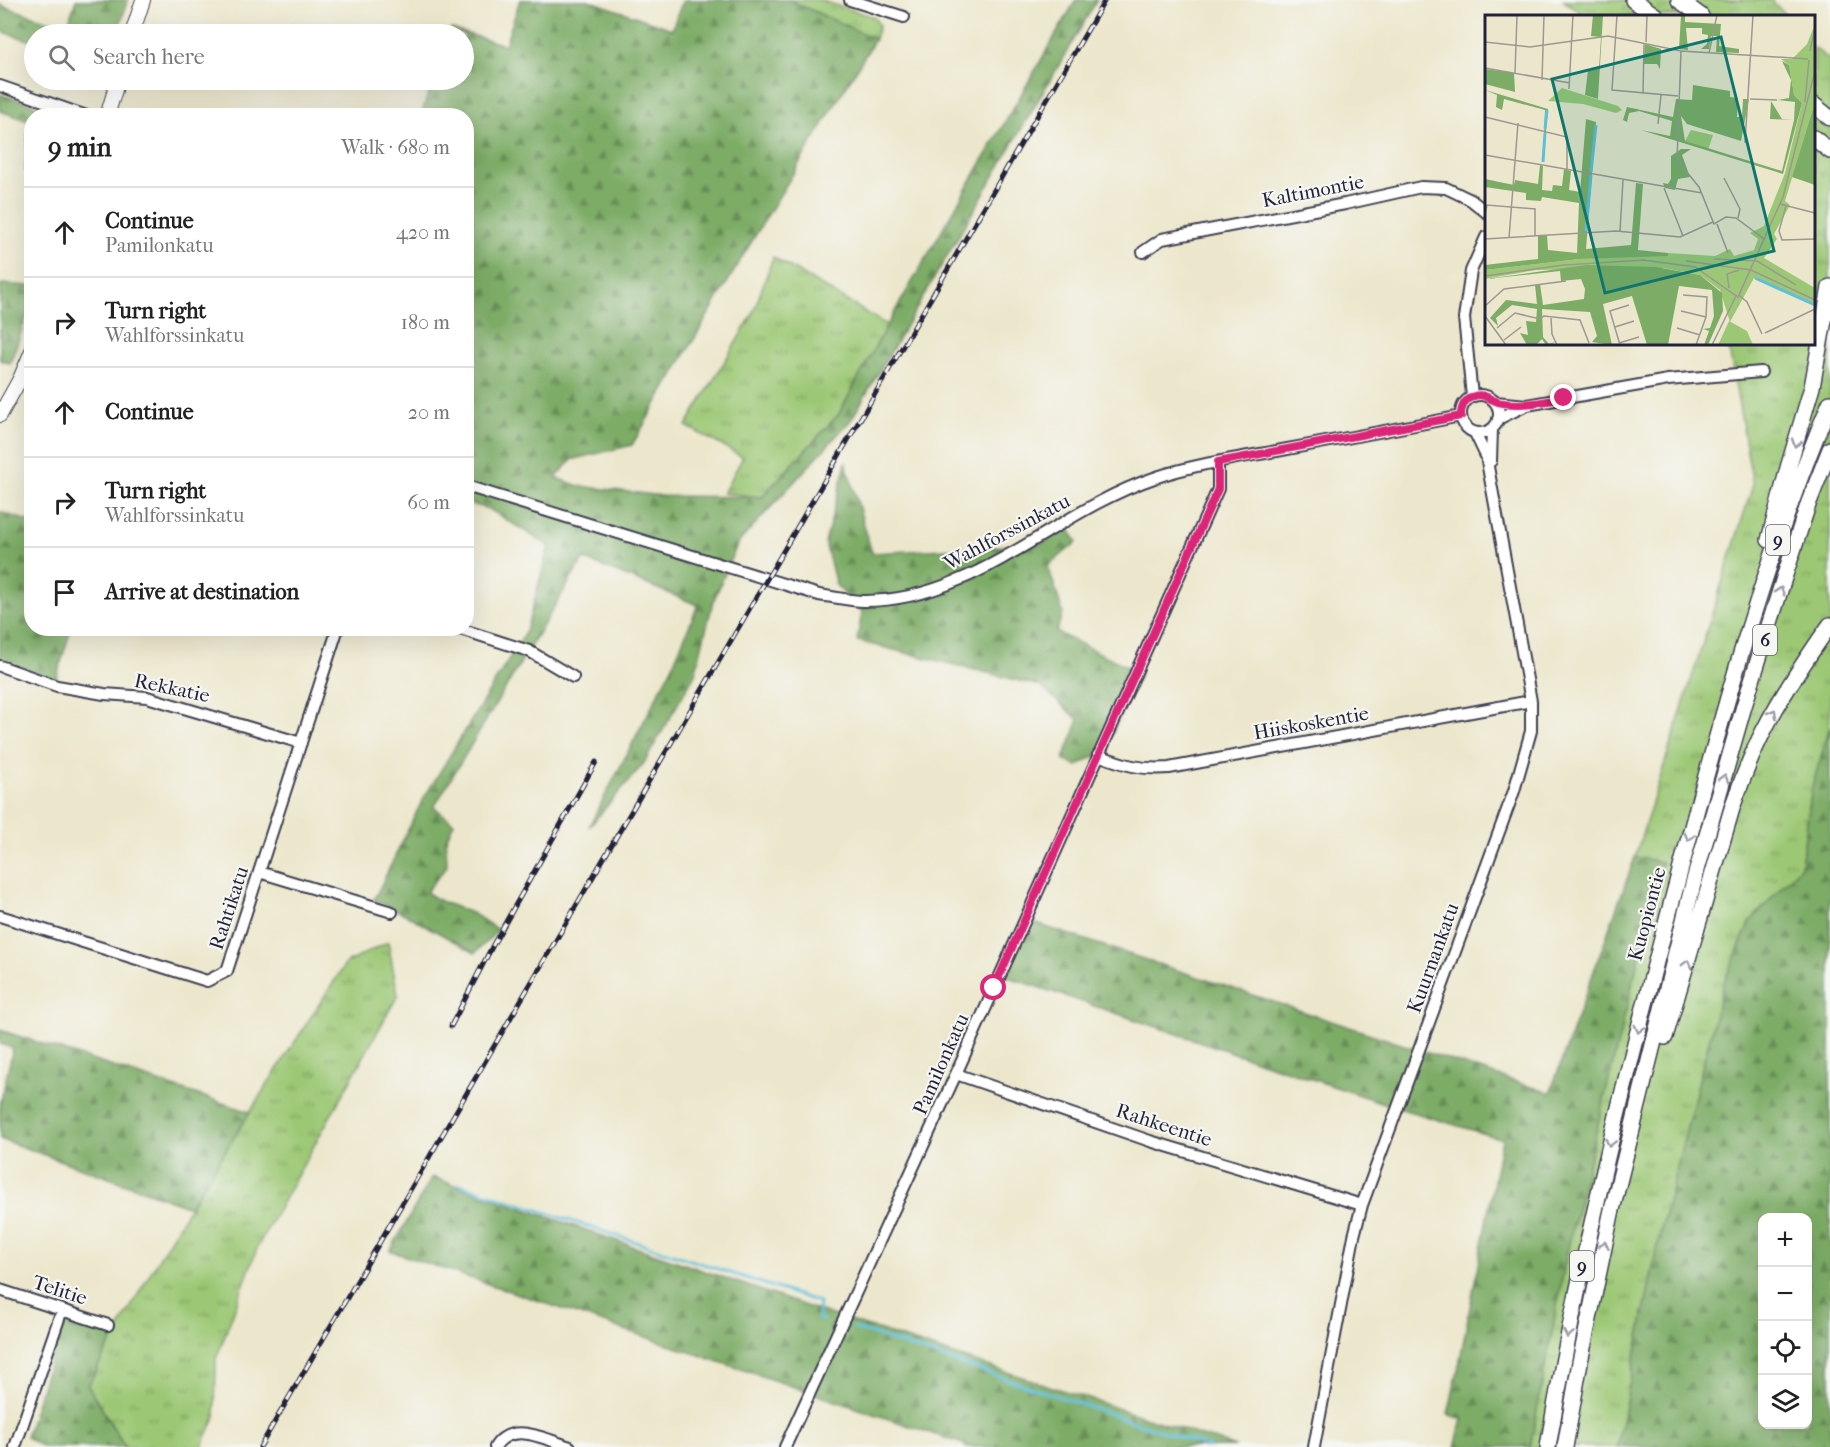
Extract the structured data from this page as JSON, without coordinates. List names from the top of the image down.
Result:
{
  "streets": {
    "highway": ["9", "6", "Kuopiontie"],
    "street": [
      "Kaltimontie",
      "Wahlforssinkatu",
      "Rekkatie",
      "Hiiskoskentie",
      "Rahtikatu",
      "Kuurnankatu",
      "Pamilonkatu",
      "Rahkeentie",
      "Telitie"
    ]
  },
  "crossings": [
    ["Wahlforssinkatu", "Kuurnankatu"],
    ["Wahlforssinkatu", "Pamilonkatu"],
    ["Rekkatie", "Rahtikatu"],
    ["Hiiskoskentie", "Kuurnankatu"],
    ["Hiiskoskentie", "Pamilonkatu"],
    ["Kuurnankatu", "Rahkeentie"],
    ["Pamilonkatu", "Rahkeentie"]
  ],
  "page": {
    "search": "Search here",
    "heading": ["9 min", "Walk · 680 m"],
    "list": [
      ["Continue", "Pamilonkatu", "420 m"],
      ["Turn right", "Wahlforssinkatu", "180 m"],
      ["Continue", "20 m"],
      ["Turn right", "Wahlforssinkatu", "60 m"],
      "Arrive at destination"
    ],
    "map_buttons": ["+", "−"]
  }
}
